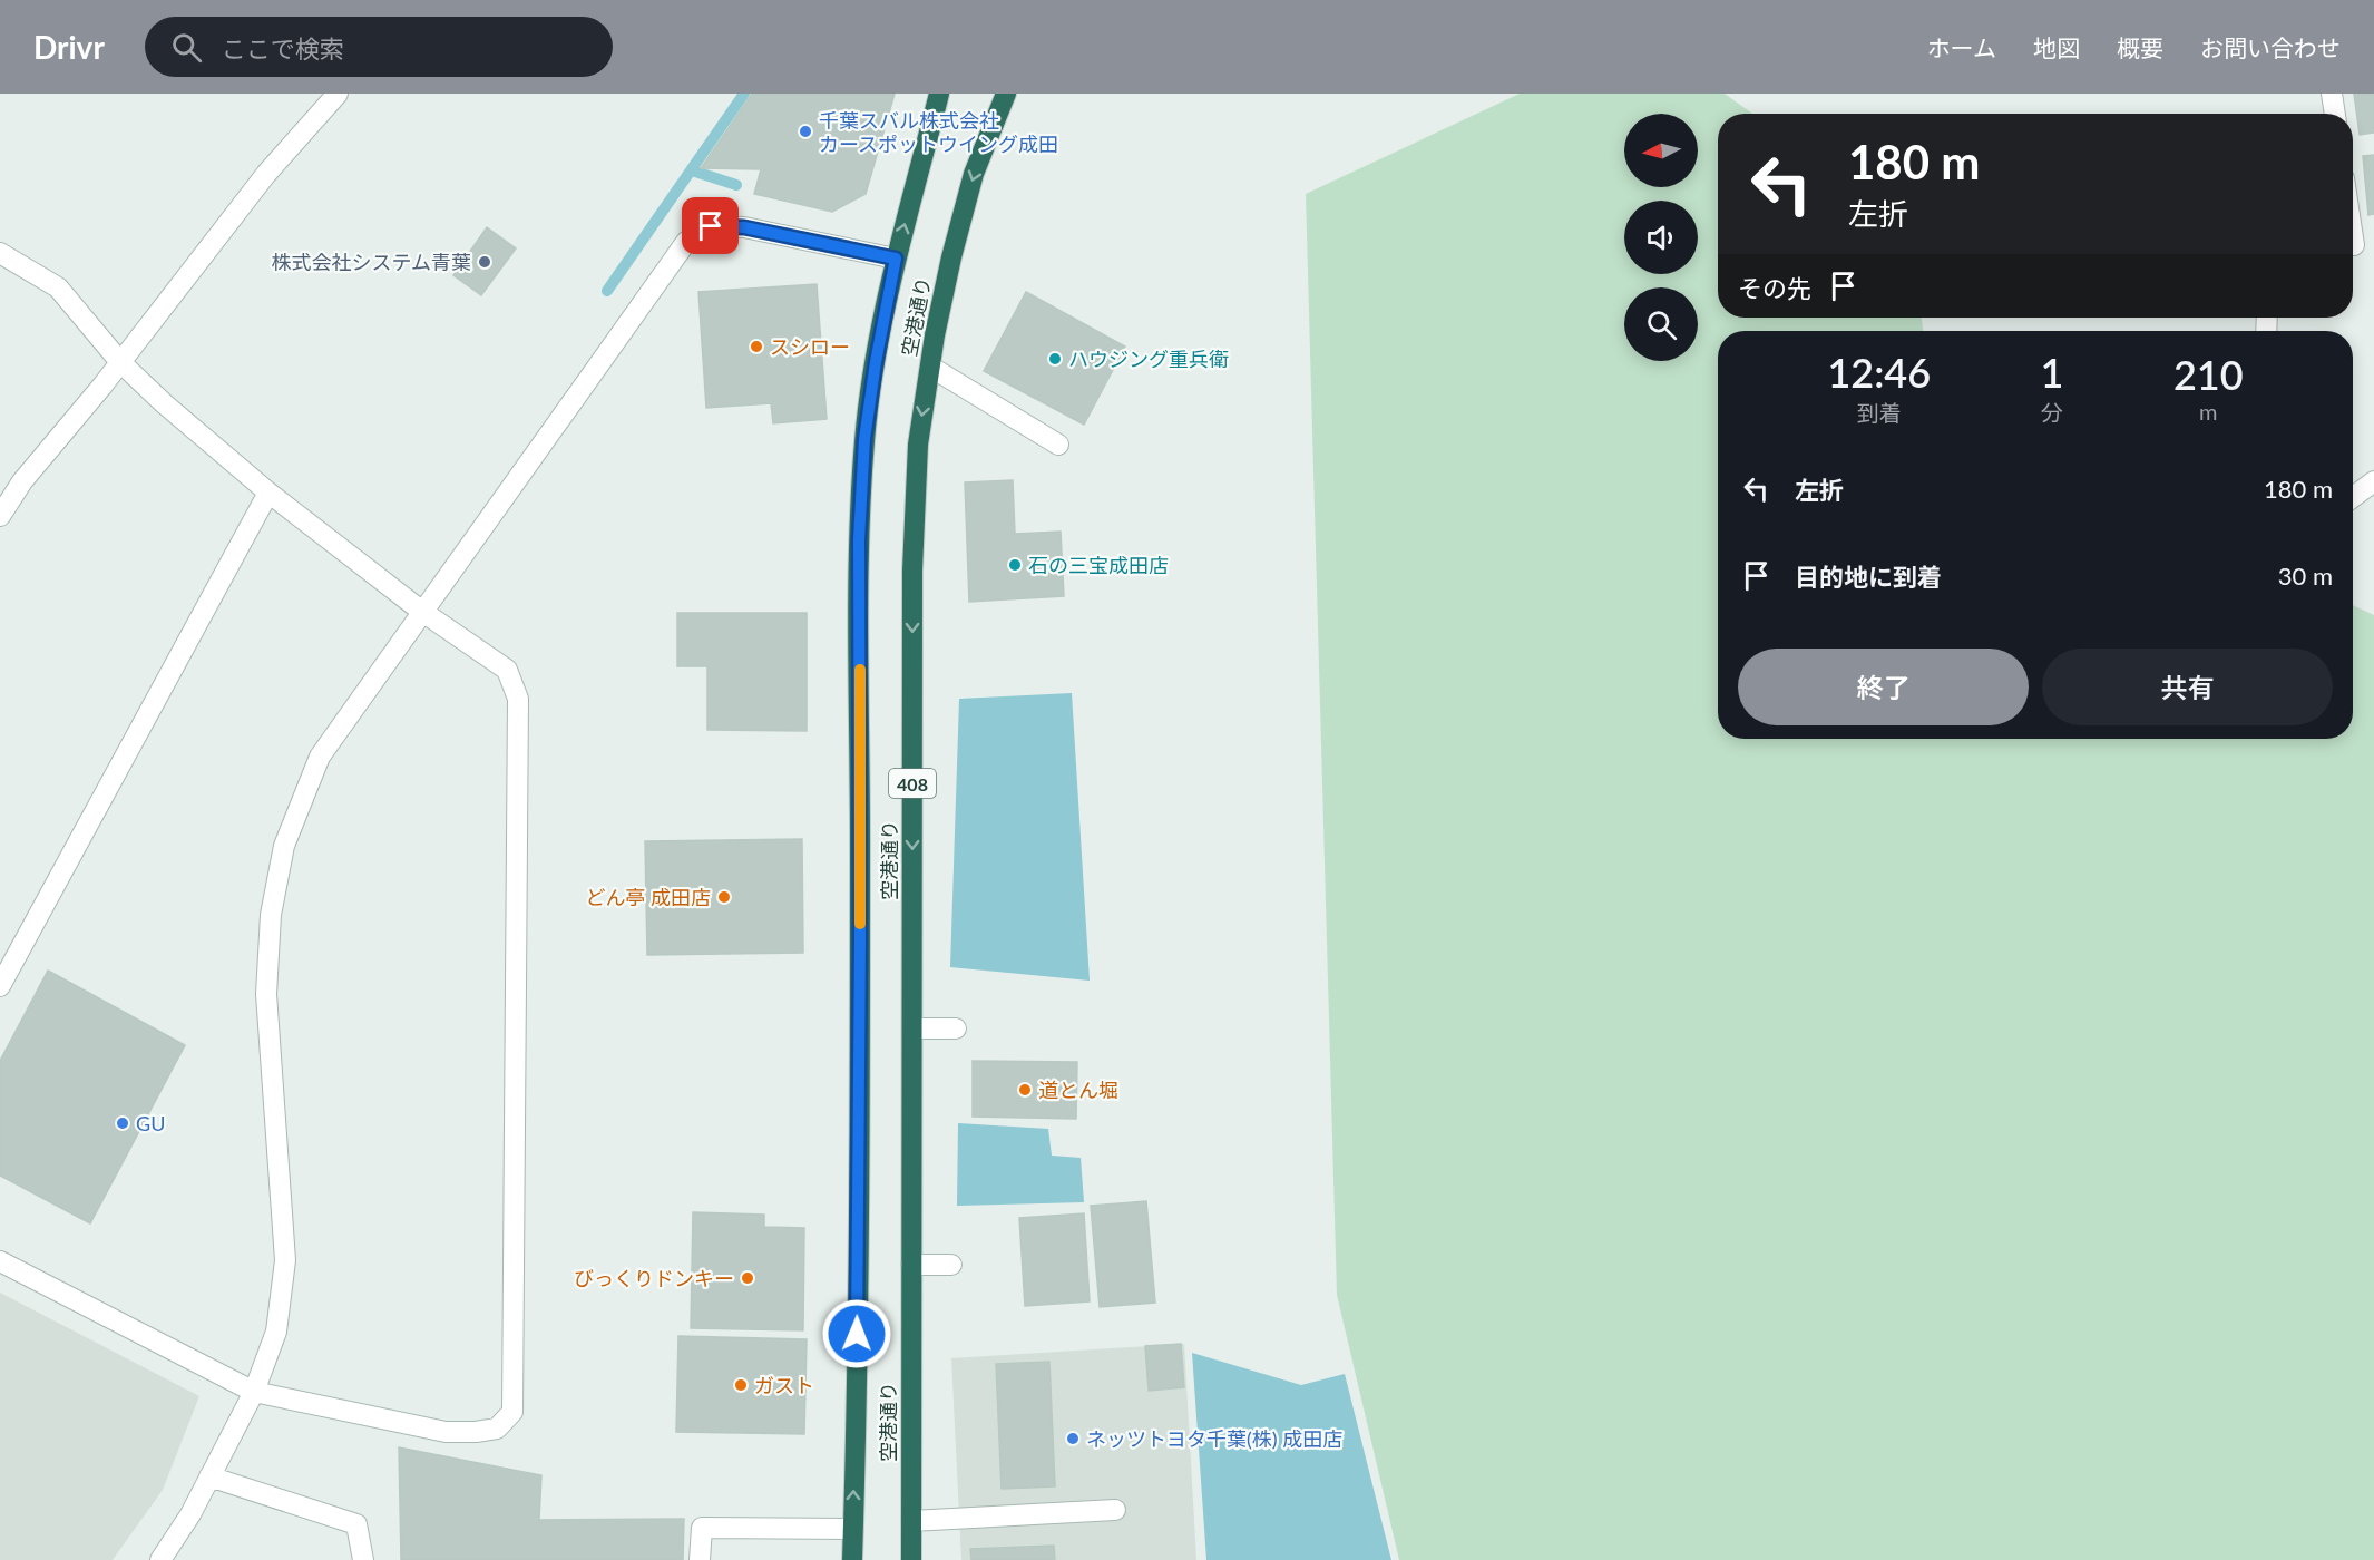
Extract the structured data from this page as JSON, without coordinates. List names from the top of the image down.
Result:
{
  "streets": {
    "highway": ["空港通り", "408"]
  },
  "places": [
    "千葉スバル株式会社 カースポットウイング成田",
    "株式会社システム青葉",
    "スシロー",
    "ハウジング重兵衛",
    "石の三宝成田店",
    "どん亭 成田店",
    "道とん堀",
    "GU",
    "びっくりドンキー",
    "ガスト",
    "ネッツトヨタ千葉(株) 成田店"
  ],
  "north": "left",
  "page": {
    "header": "Drivr",
    "search": "ここで検索",
    "nav": [
      "ホーム",
      "地図",
      "概要",
      "お問い合わせ"
    ],
    "turn": ["180 m", "左折"],
    "then": "その先",
    "eta": [
      "12:46",
      "到着",
      "1",
      "分",
      "210",
      "m"
    ],
    "list": [
      {
        "name": "左折",
        "value": "180 m"
      },
      {
        "name": "目的地に到着",
        "value": "30 m"
      }
    ],
    "buttons": ["終了", "共有"]
  }
}
